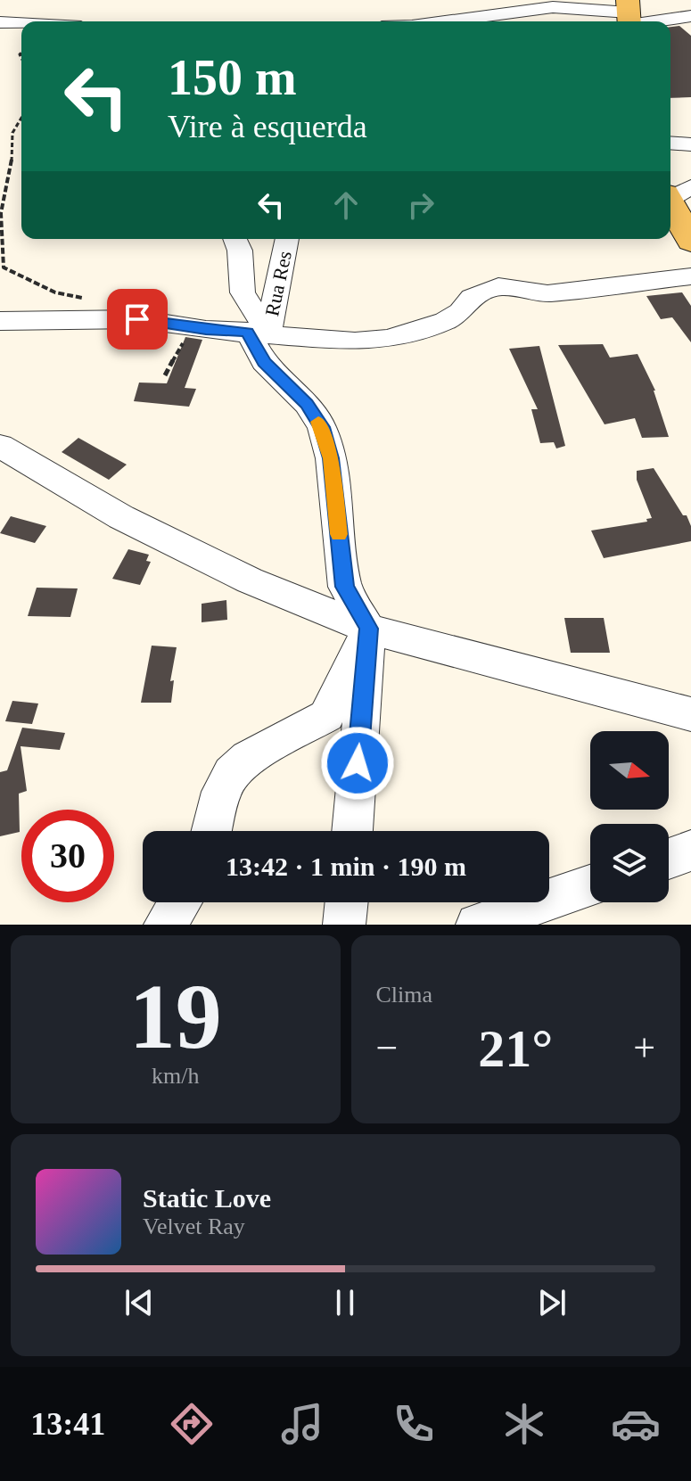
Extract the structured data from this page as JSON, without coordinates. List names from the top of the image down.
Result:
{
  "streets": {
    "street": ["Rua Res"]
  },
  "north": "right",
  "page": {
    "turn": ["150 m", "Vire à esquerda"],
    "limit": "30",
    "trip": "13:42 · 1 min · 190 m",
    "tile": [
      ["19", "km/h"],
      "Clima"
    ],
    "heat": ["−", "21°", "+"],
    "song": ["Static Love", "Velvet Ray"],
    "tabs": "13:41"
  }
}
